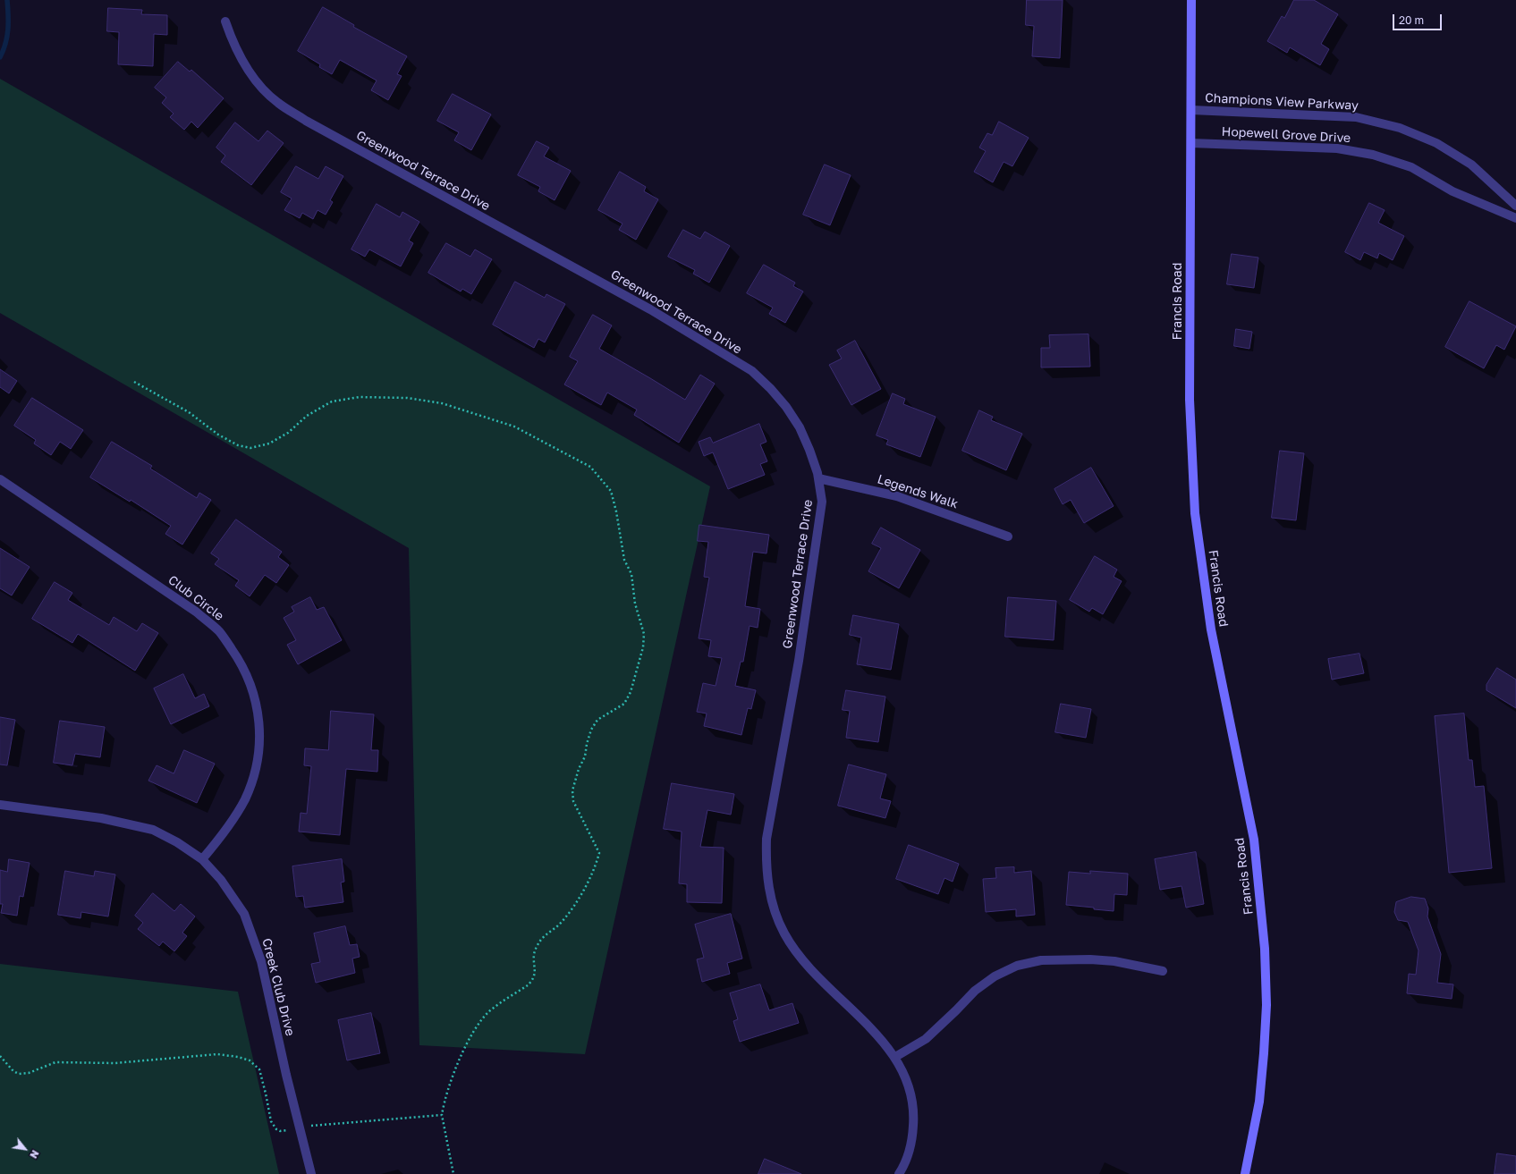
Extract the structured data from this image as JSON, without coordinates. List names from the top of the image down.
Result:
{
  "streets": {
    "street": [
      "Champions View Parkway",
      "Hopewell Grove Drive",
      "Greenwood Terrace Drive",
      "Francis Road",
      "Legends Walk",
      "Club Circle",
      "Creek Club Drive"
    ]
  },
  "crossings": [
    ["Champions View Parkway", "Francis Road"],
    ["Hopewell Grove Drive", "Francis Road"],
    ["Greenwood Terrace Drive", "Legends Walk"],
    ["Club Circle", "Creek Club Drive"]
  ],
  "scale_bar": "20 m",
  "north": "bottom right"
}
